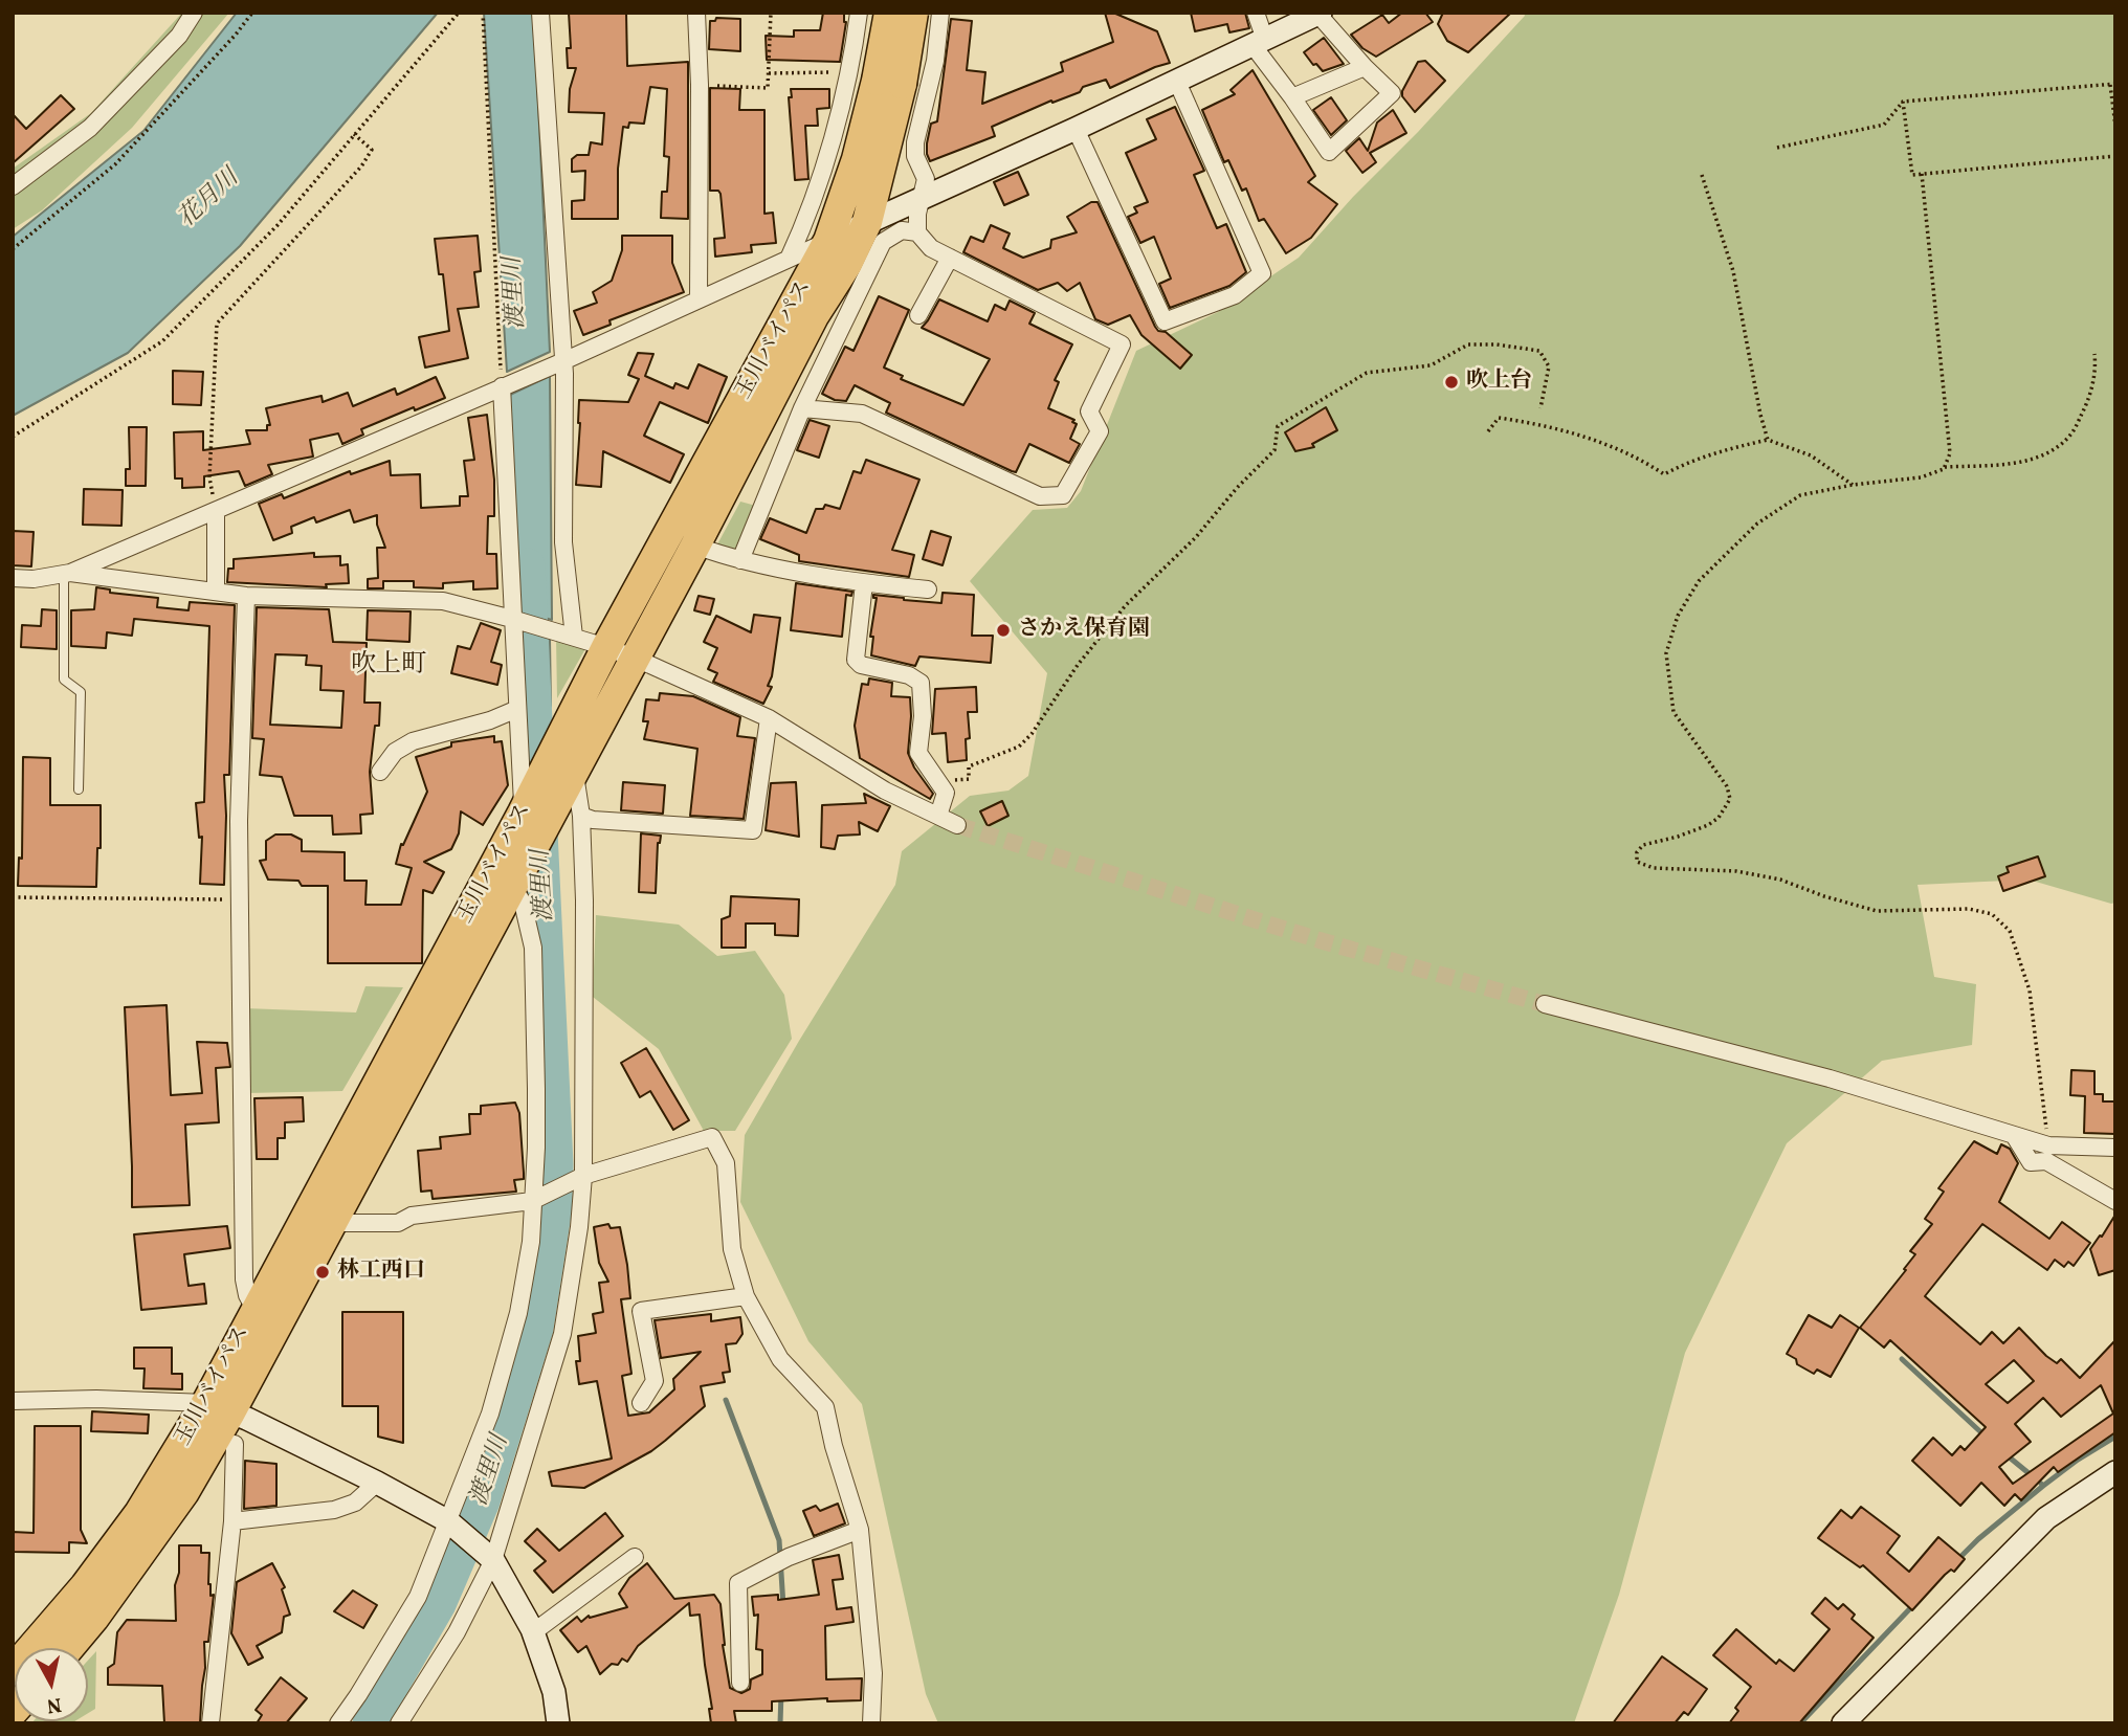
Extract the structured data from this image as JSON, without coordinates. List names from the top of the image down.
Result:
{
  "streets": {
    "highway": ["玉川バイパス"]
  },
  "districts": ["吹上町"],
  "water": ["花月川", "渡里川"],
  "places": ["吹上台", "さかえ保育園", "林工西口"],
  "north": "bottom"
}
